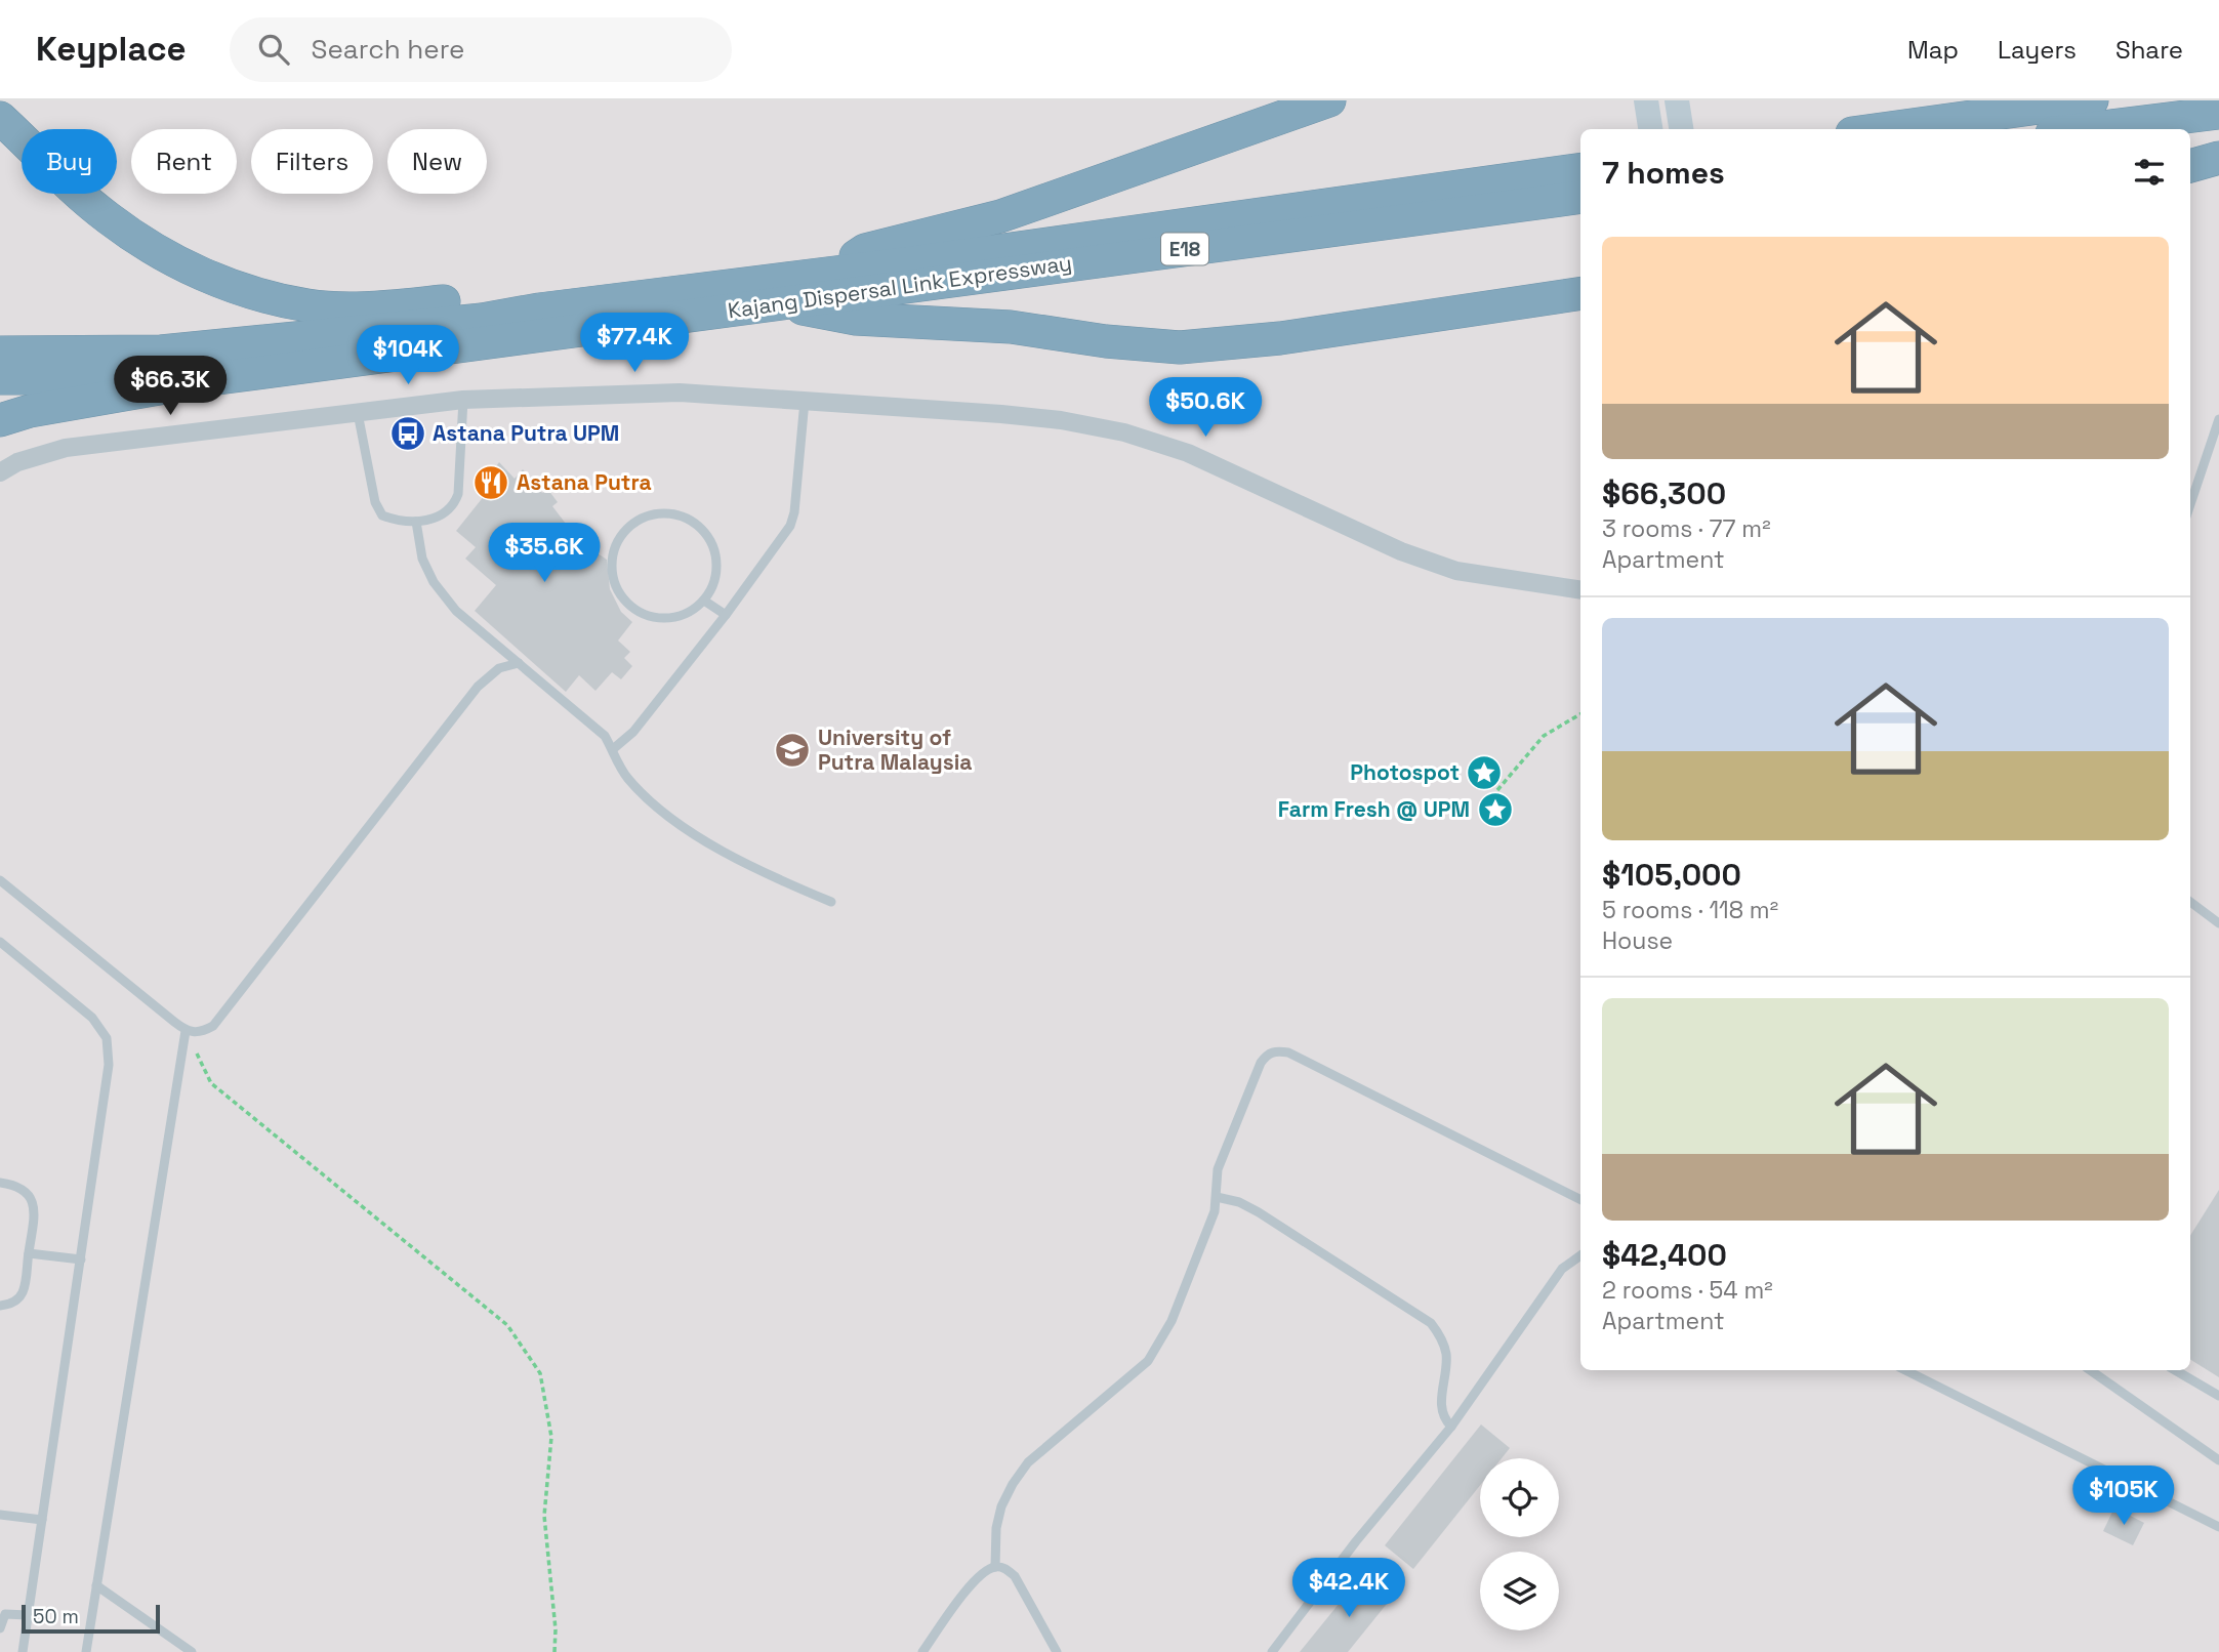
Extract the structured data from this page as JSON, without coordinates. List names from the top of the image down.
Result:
{
  "streets": {
    "highway": ["E18", "Kajang Dispersal Link Expressway"]
  },
  "places": {
    "bus stop": ["Astana Putra UPM"],
    "restaurant": ["Astana Putra"],
    "school or university": ["University of Putra Malaysia"],
    "place": ["Photospot", "Farm Fresh @ UPM"]
  },
  "scale_bar": "50 m",
  "page": {
    "header": "Keyplace",
    "search": "Search here",
    "nav": ["Map", "Layers", "Share"],
    "chip": [
      "Buy",
      "Rent",
      "Filters",
      "New"
    ],
    "heading": "7 homes",
    "list": [
      {
        "name": "$66,300",
        "note": "3 rooms · 77 m² · Apartment"
      },
      {
        "name": "$105,000",
        "note": "5 rooms · 118 m² · House"
      },
      {
        "name": "$42,400",
        "note": "2 rooms · 54 m² · Apartment"
      }
    ],
    "price": [
      "$77.4K",
      "$104K",
      "$66.3K",
      "$50.6K",
      "$35.6K",
      "$105K",
      "$42.4K"
    ],
    "scale": "50 m"
  }
}
